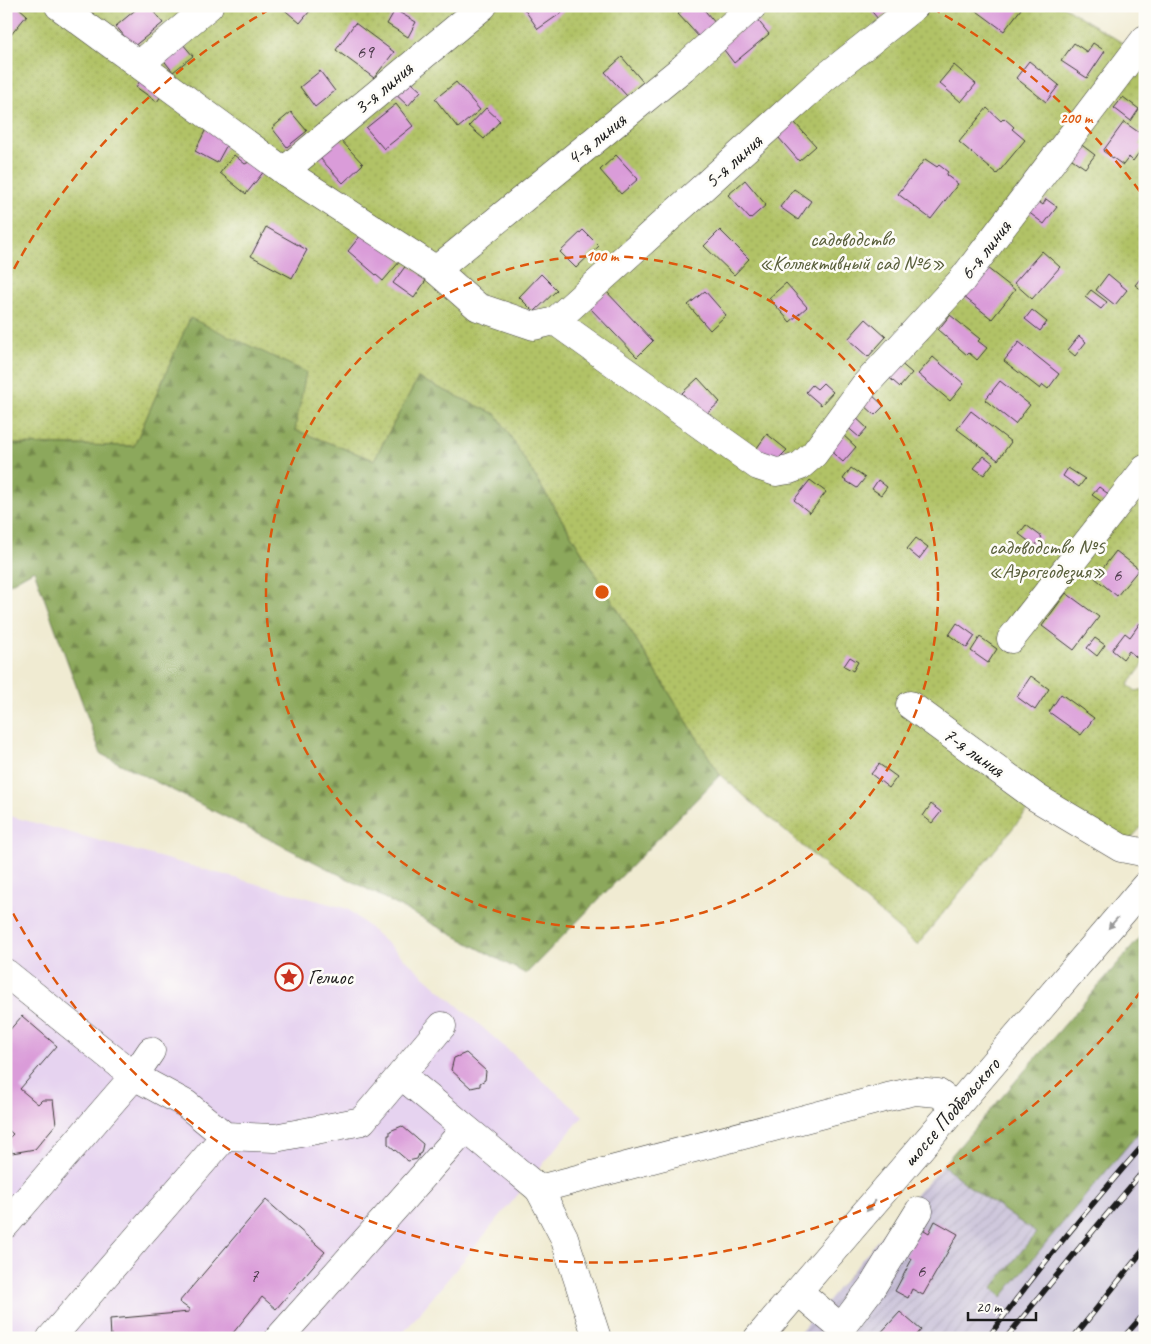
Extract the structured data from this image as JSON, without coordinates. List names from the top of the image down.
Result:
{
  "streets": {
    "street": [
      "3-я линия",
      "4-я линия",
      "5-я линия",
      "6-я линия",
      "7-я линия",
      "шоссе Подбельского"
    ]
  },
  "crossings": [
    ["5-я линия", "6-я линия"]
  ],
  "parks": ["садоводство «Коллективный сад №6»", "садоводство №5 «Аэрогеодезия»"],
  "places": {
    "place": ["Гелиос"]
  },
  "house_numbers": [
    "69",
    "6",
    "6",
    "7"
  ],
  "scale_bar": "20 m",
  "rings": ["200 m", "100 m"]
}
